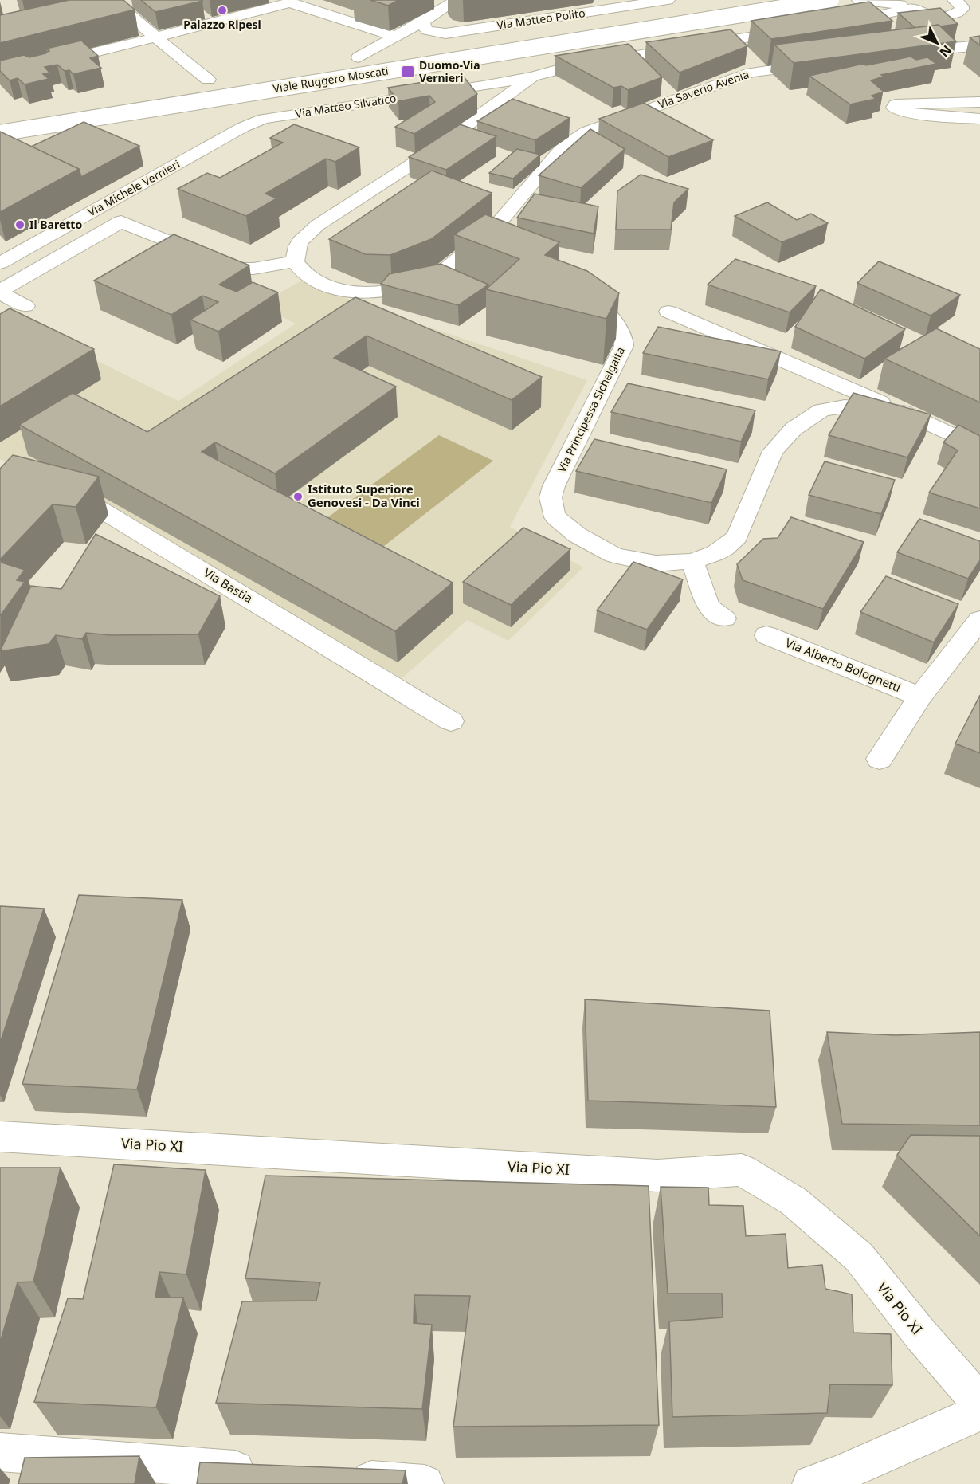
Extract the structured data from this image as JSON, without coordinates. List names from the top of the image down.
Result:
{
  "streets": {
    "street": [
      "Via Matteo Polito",
      "Viale Ruggero Moscati",
      "Via Saverio Avenia",
      "Via Matteo Silvatico",
      "Via Michele Vernieri",
      "Via Principessa Sichelgaita",
      "Via Bastia",
      "Via Alberto Bolognetti",
      "Via Pio XI"
    ]
  },
  "crossings": [
    ["Via Matteo Silvatico", "Via Michele Vernieri"]
  ],
  "places": {
    "other": ["Palazzo Ripesi", "Il Baretto", "Istituto Superiore Genovesi - Da Vinci"],
    "transit": ["Duomo-Via Vernieri"]
  },
  "north": "bottom right"
}
